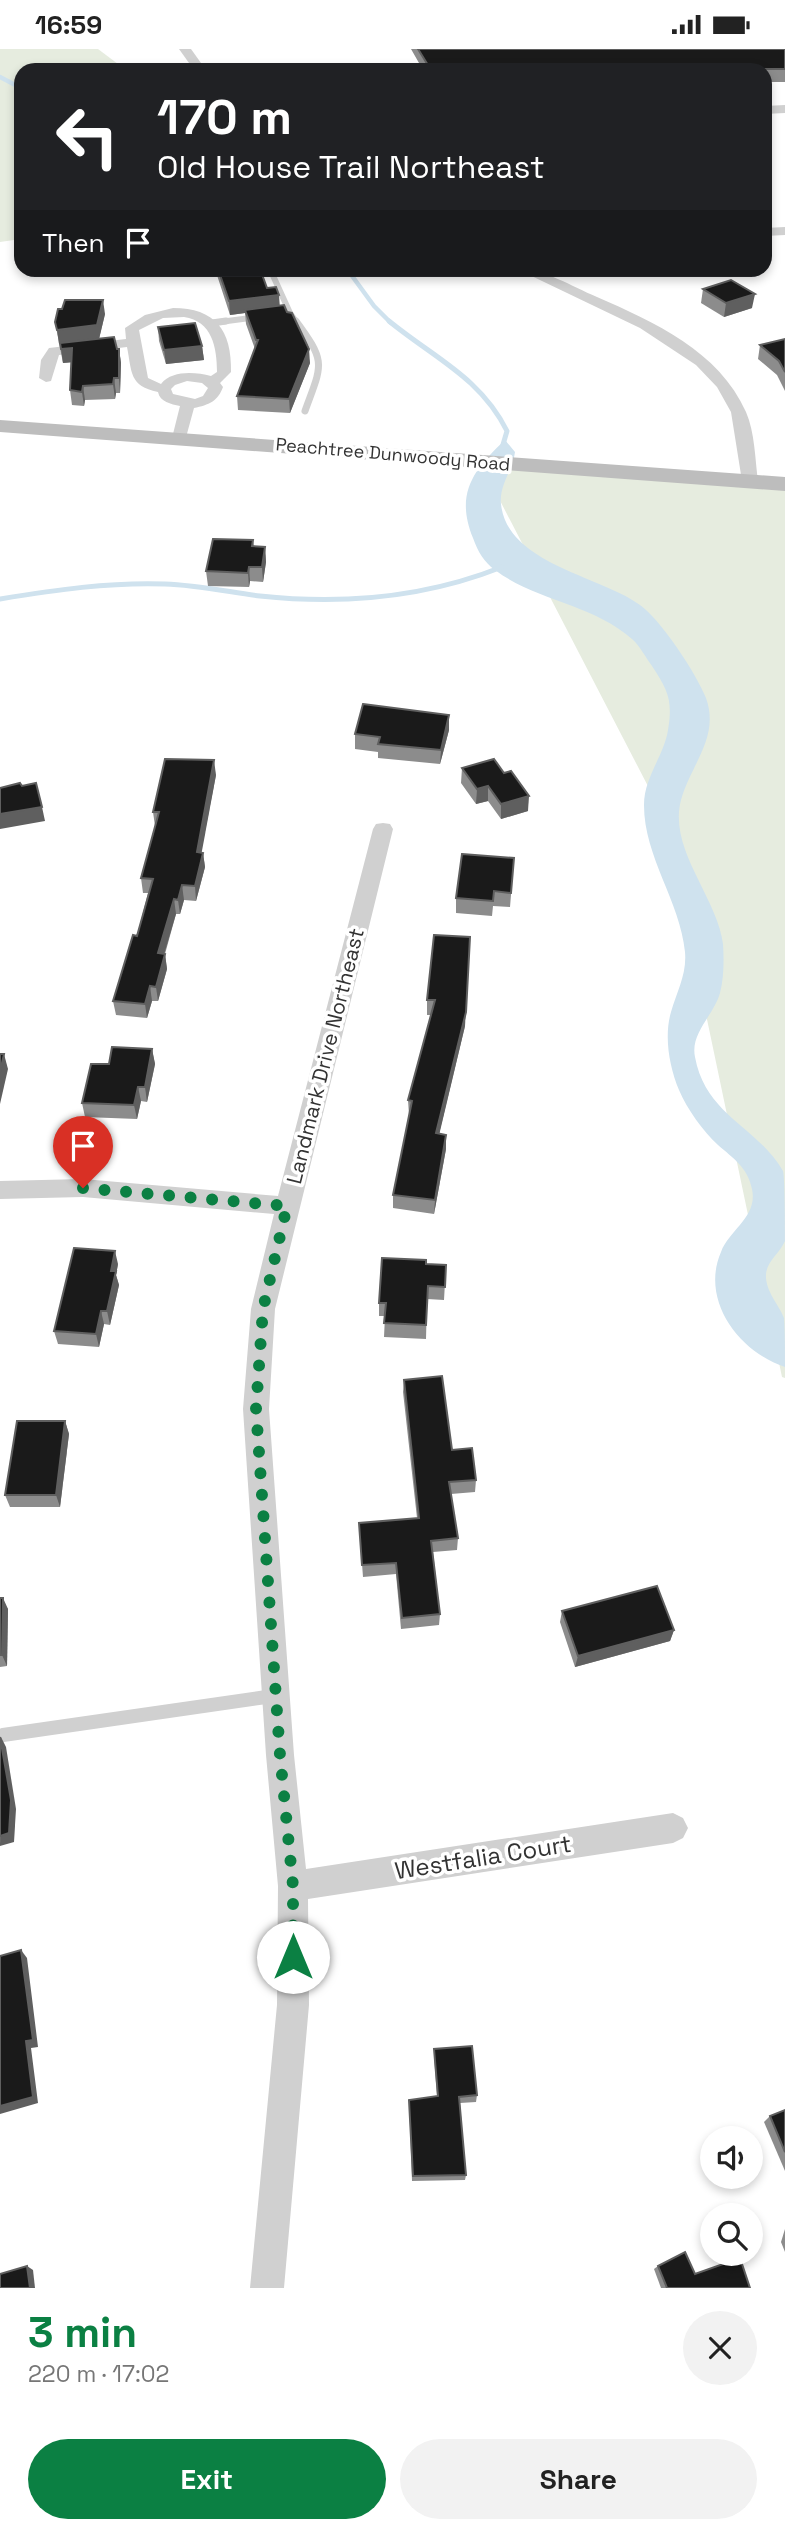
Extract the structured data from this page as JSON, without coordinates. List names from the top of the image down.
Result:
{
  "streets": {
    "main road": ["Peachtree Dunwoody Road"],
    "street": ["Landmark Drive Northeast", "Westfalia Court"]
  },
  "crossings": [
    ["Landmark Drive Northeast", "Westfalia Court"]
  ],
  "page": {
    "status": "16:59",
    "turn": ["170 m", "Old House Trail Northeast"],
    "then": "Then",
    "heading": ["3 min", "220 m · 17:02"],
    "buttons": ["Exit", "Share"]
  }
}
